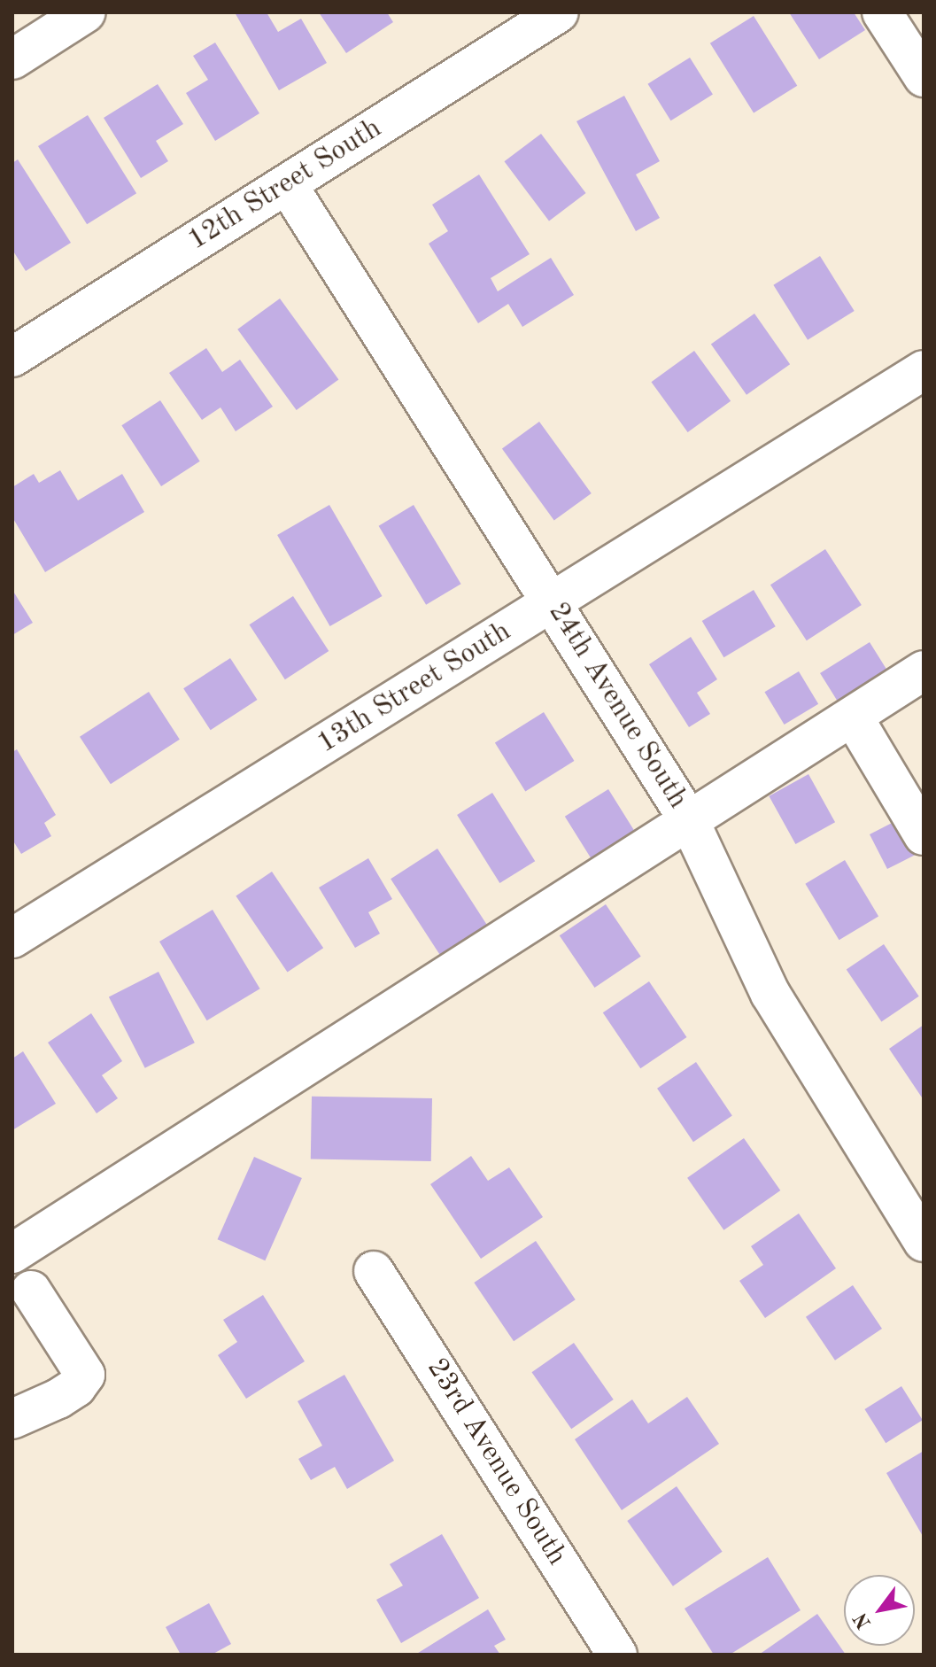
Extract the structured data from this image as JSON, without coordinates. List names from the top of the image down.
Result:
{
  "streets": {
    "street": [
      "12th Street South",
      "13th Street South",
      "24th Avenue South",
      "23rd Avenue South"
    ]
  },
  "crossings": [
    ["12th Street South", "24th Avenue South"],
    ["13th Street South", "24th Avenue South"]
  ],
  "north": "bottom left"
}
